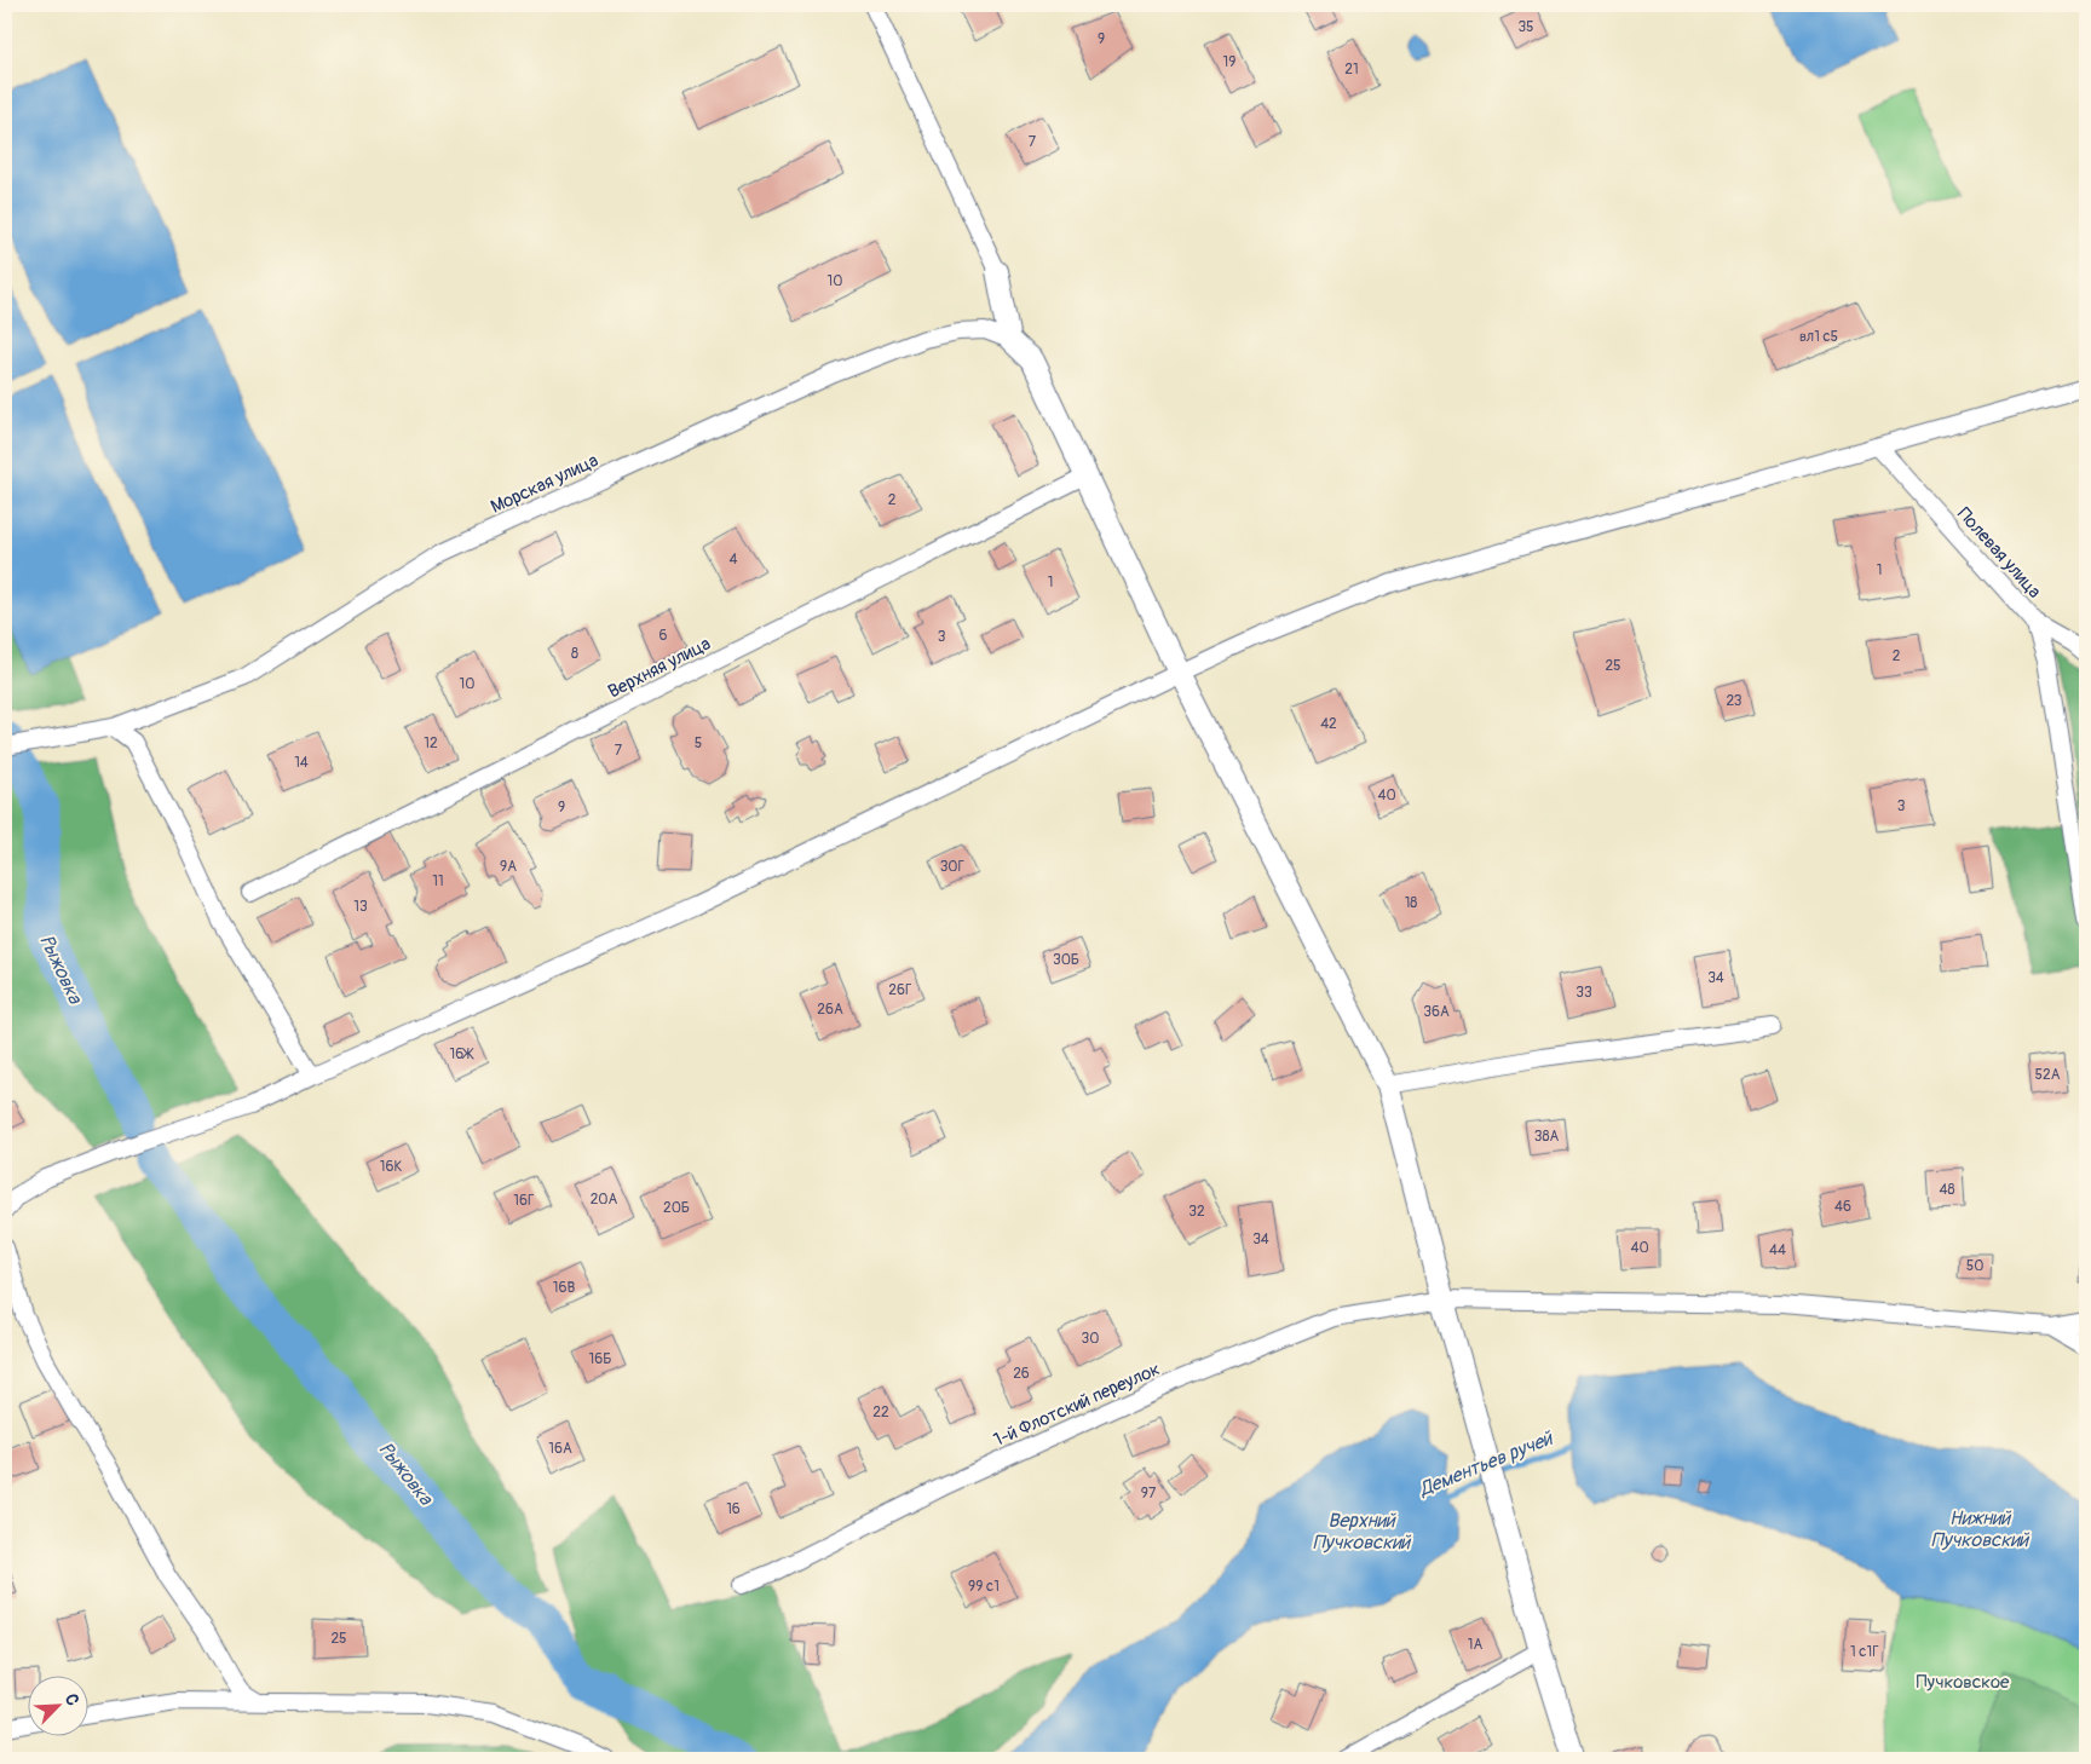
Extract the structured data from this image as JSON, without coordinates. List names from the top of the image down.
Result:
{
  "streets": {
    "street": [
      "Морская улица",
      "Полевая улица",
      "Верхняя улица",
      "1-й Флотский переулок"
    ]
  },
  "water": [
    "Рыжовка",
    "Дементьев ручей",
    "Нижний Пучковский",
    "Верхний Пучковский"
  ],
  "parks": ["Пучковское"],
  "house_numbers": [
    "35",
    "9",
    "19",
    "21",
    "7",
    "10",
    "вл1 с5",
    "2",
    "4",
    "1",
    "1",
    "6",
    "3",
    "8",
    "2",
    "25",
    "10",
    "23",
    "42",
    "12",
    "5",
    "7",
    "14",
    "40",
    "3",
    "9",
    "9А",
    "30Г",
    "11",
    "18",
    "13",
    "30Б",
    "34",
    "26Г",
    "33",
    "26А",
    "36А",
    "16Ж",
    "52А",
    "38А",
    "16К",
    "48",
    "20А",
    "16Г",
    "46",
    "20Б",
    "32",
    "34",
    "40",
    "44",
    "50",
    "16В",
    "30",
    "16Б",
    "26",
    "22",
    "16А",
    "97",
    "16",
    "99 с1",
    "25",
    "1А",
    "1 с1Г"
  ],
  "north": "top right"
}
